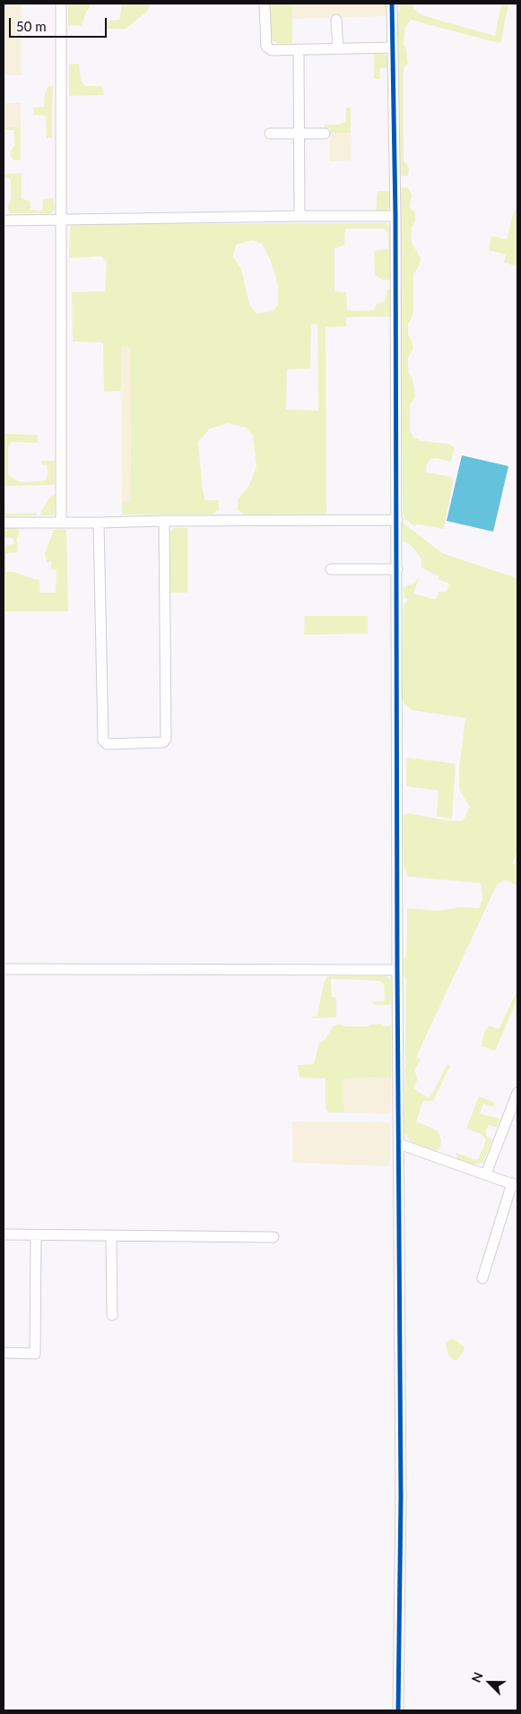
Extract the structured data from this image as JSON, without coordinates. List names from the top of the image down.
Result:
{
  "scale_bar": "50 m",
  "north": "top left"
}
